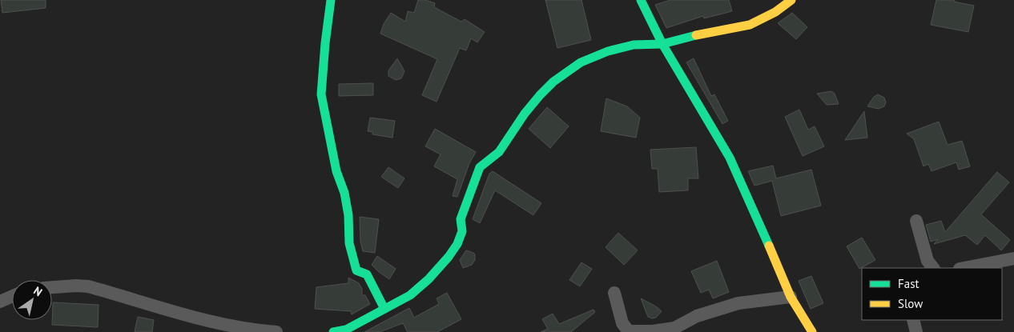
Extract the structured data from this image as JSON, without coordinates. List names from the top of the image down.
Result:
{
  "legend": ["Fast", "Slow"],
  "north": "top right"
}
